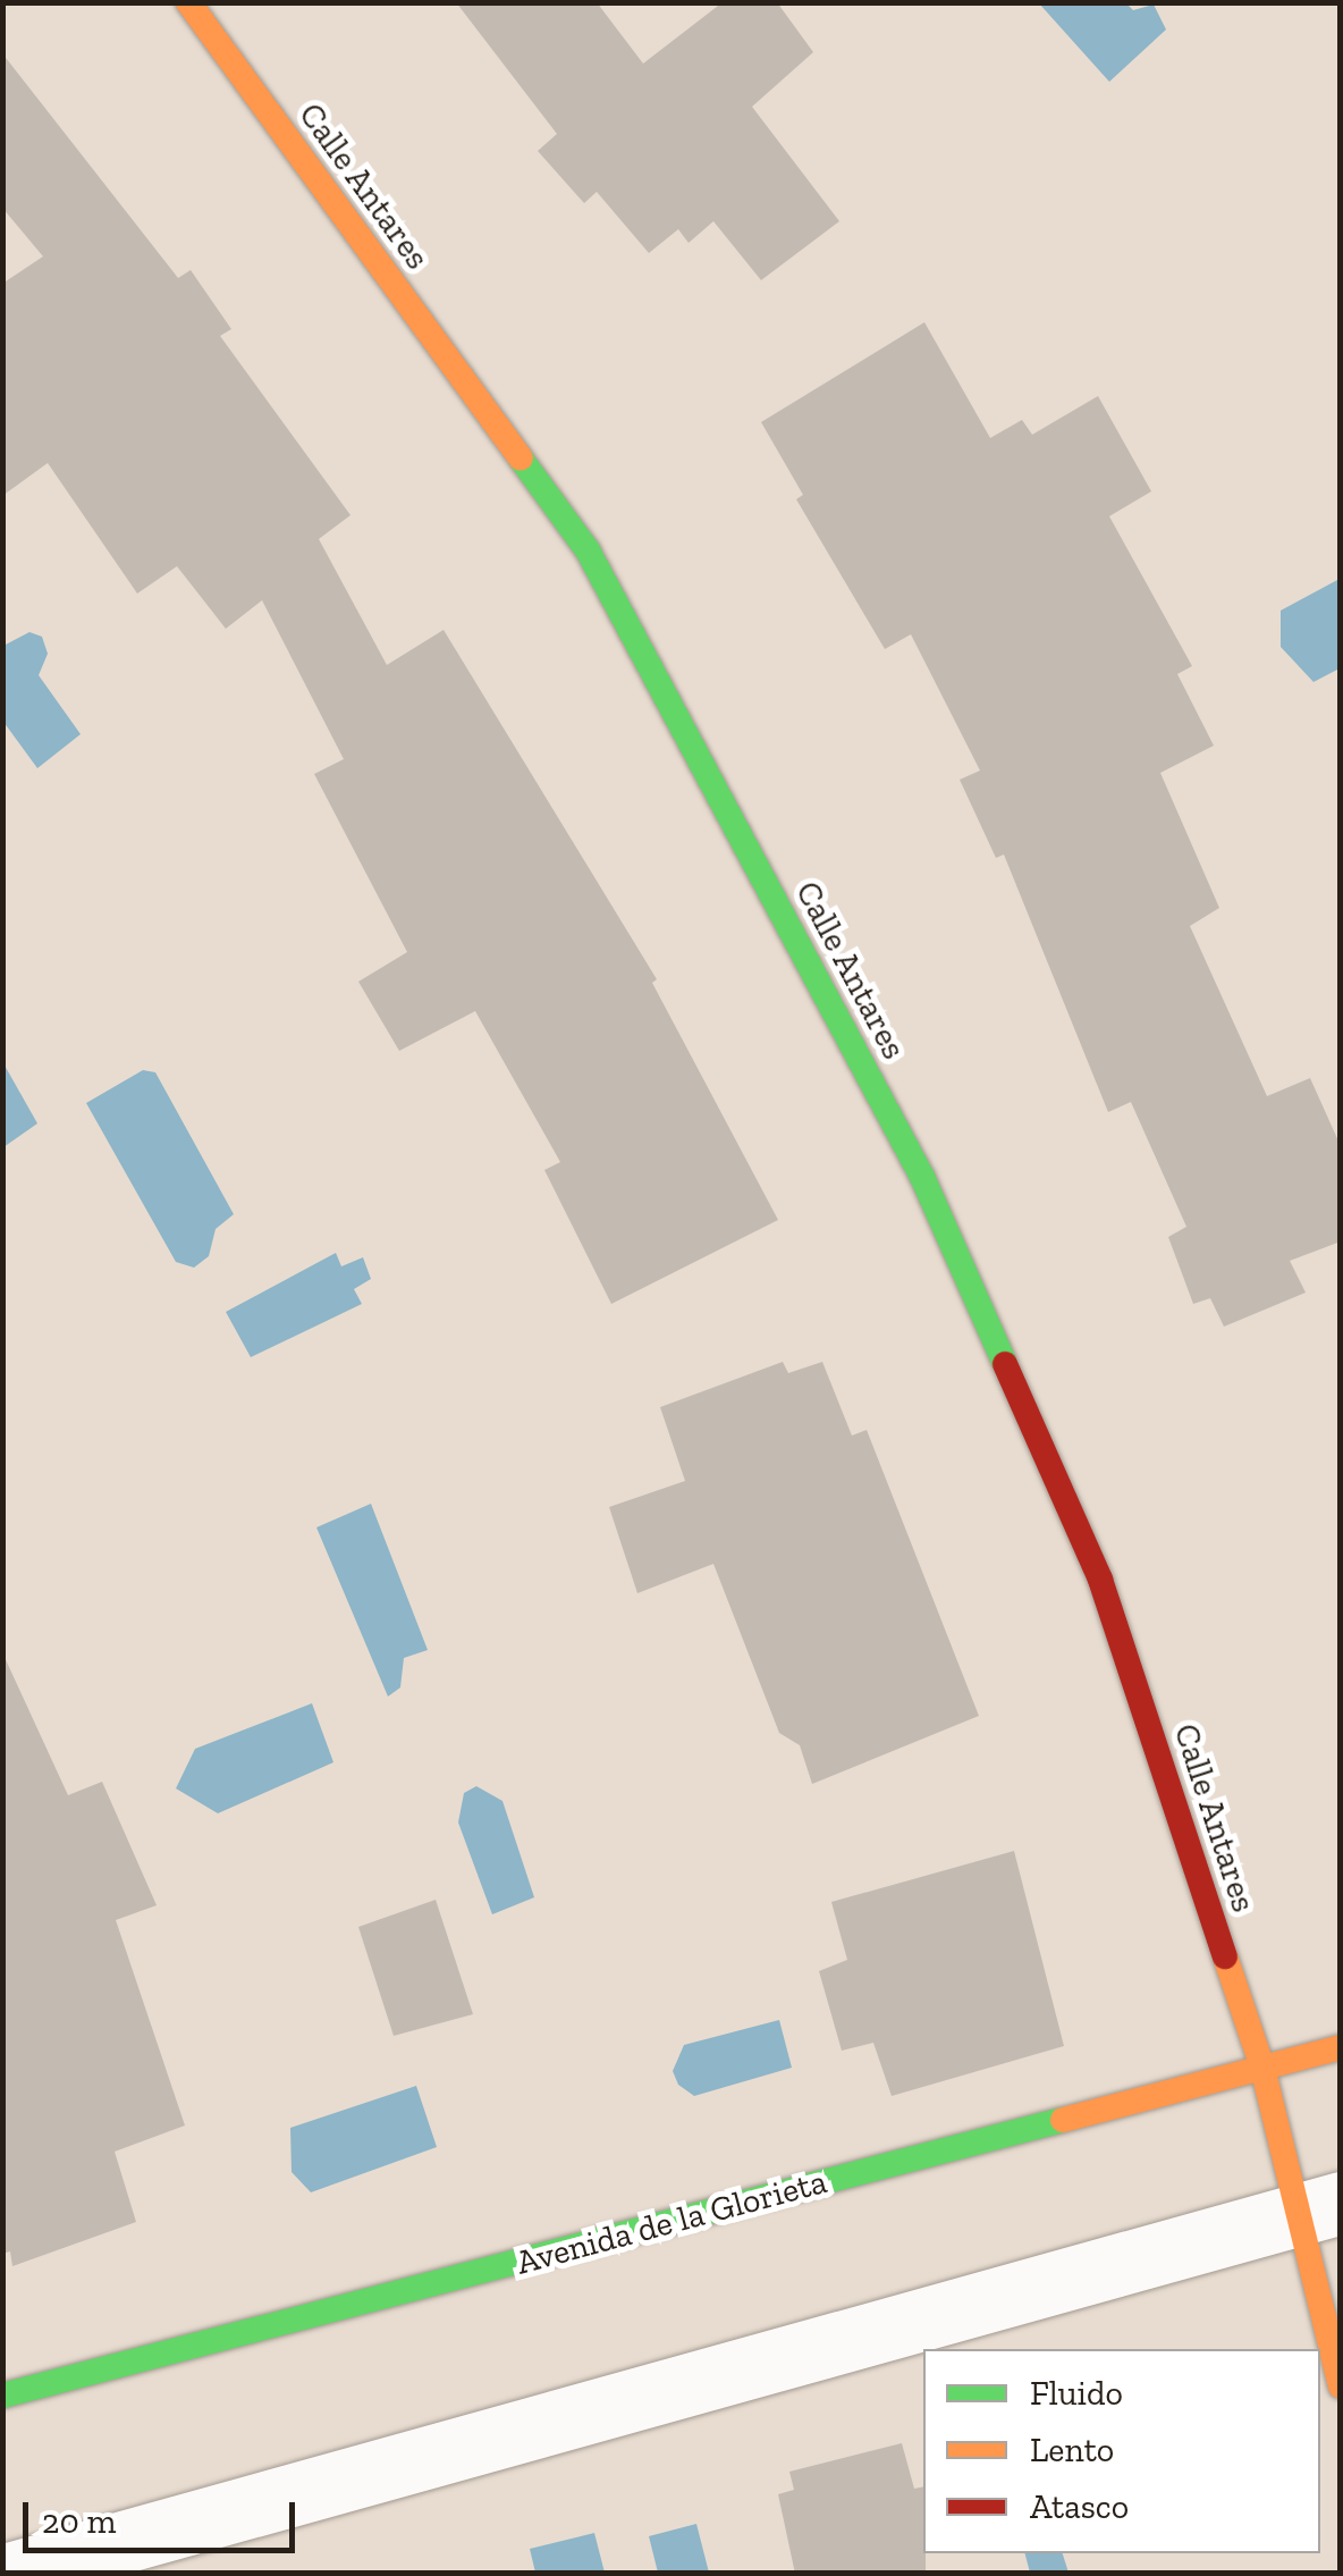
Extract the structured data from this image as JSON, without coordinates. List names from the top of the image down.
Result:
{
  "streets": {
    "street": ["Calle Antares", "Avenida de la Glorieta"]
  },
  "crossings": [
    ["Calle Antares", "Avenida de la Glorieta"]
  ],
  "legend": ["Fluido", "Lento", "Atasco"],
  "scale_bar": "20 m"
}
